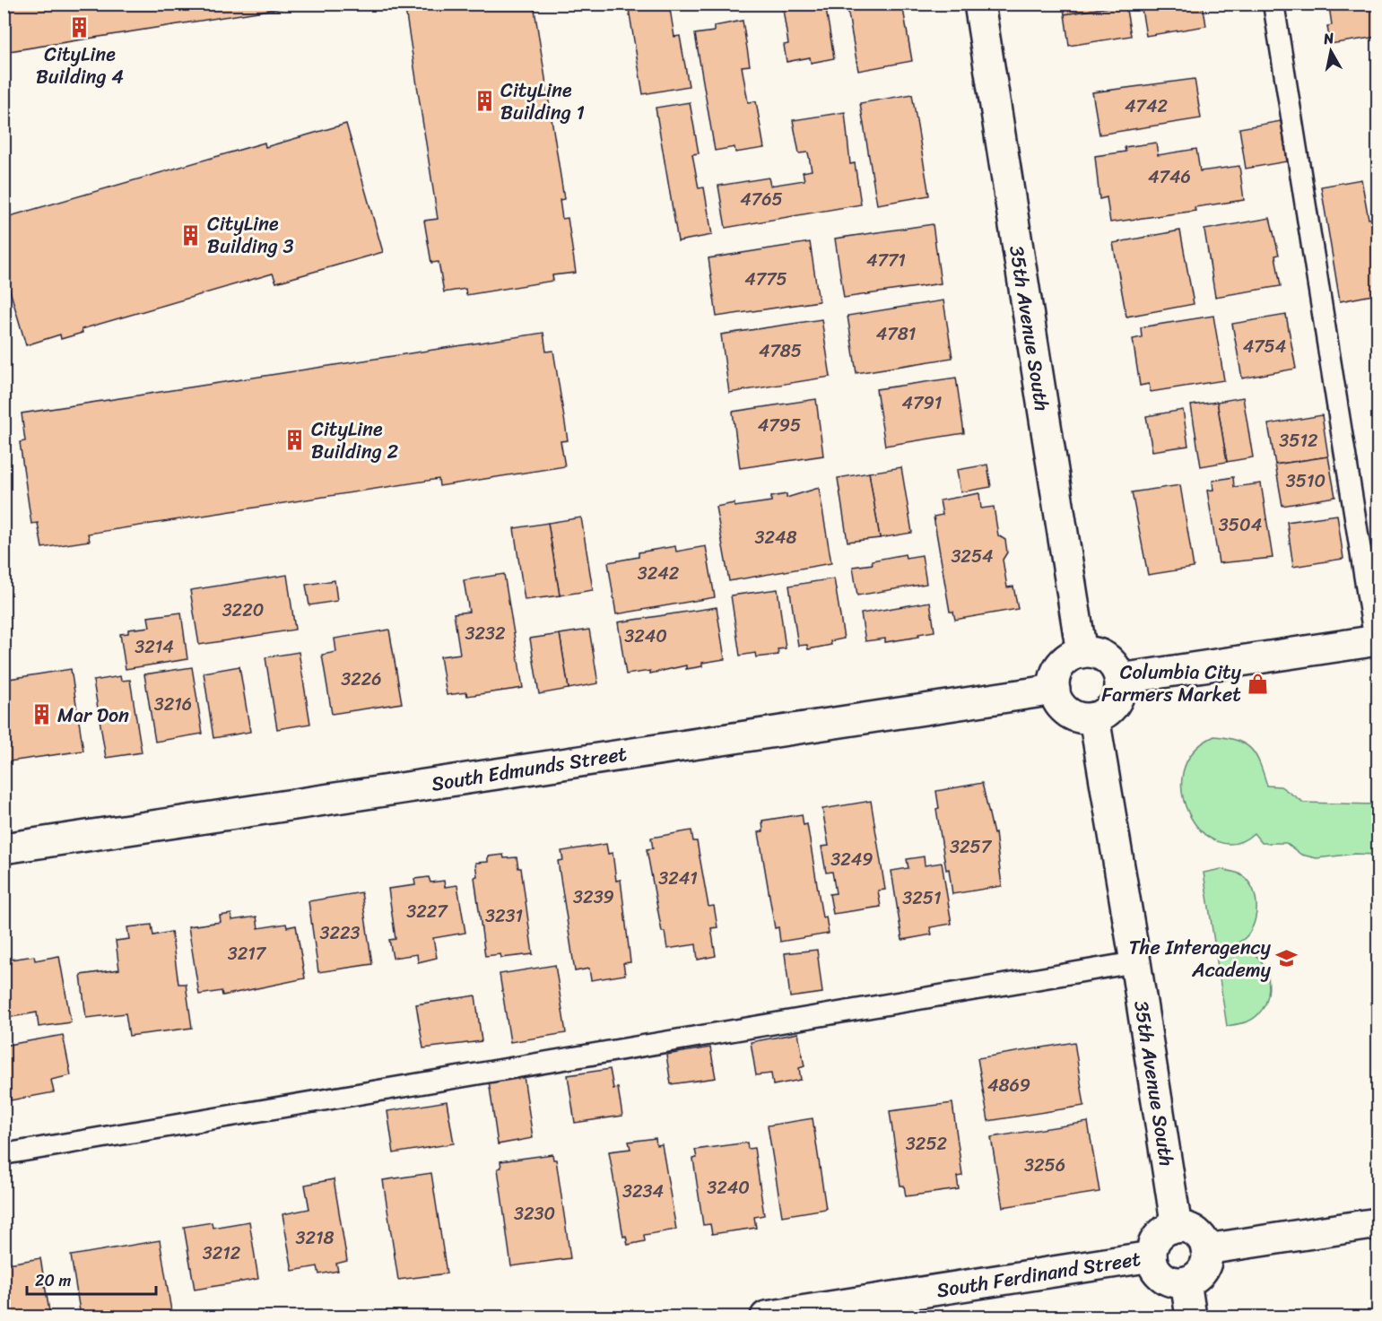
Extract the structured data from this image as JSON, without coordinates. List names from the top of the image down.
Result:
{
  "streets": {
    "street": ["35th Avenue South", "South Edmunds Street", "South Ferdinand Street"]
  },
  "crossings": [
    ["35th Avenue South", "South Edmunds Street"],
    ["35th Avenue South", "South Ferdinand Street"]
  ],
  "places": {
    "building": [
      "CityLine Building 4",
      "CityLine Building 1",
      "CityLine Building 3",
      "CityLine Building 2",
      "Mar Don"
    ],
    "shop": ["Columbia City Farmers Market"],
    "school or university": ["The Interagency Academy"]
  },
  "house_numbers": [
    "4742",
    "4746",
    "4765",
    "4771",
    "4775",
    "4781",
    "4754",
    "4785",
    "4791",
    "4795",
    "3512",
    "3510",
    "3504",
    "3248",
    "3254",
    "3242",
    "3220",
    "3232",
    "3240",
    "3214",
    "3226",
    "3216",
    "3257",
    "3249",
    "3241",
    "3239",
    "3251",
    "3227",
    "3231",
    "3223",
    "3217",
    "4869",
    "3252",
    "3256",
    "3240",
    "3234",
    "3230",
    "3218",
    "3212"
  ],
  "scale_bar": "20 m",
  "north": "top"
}
